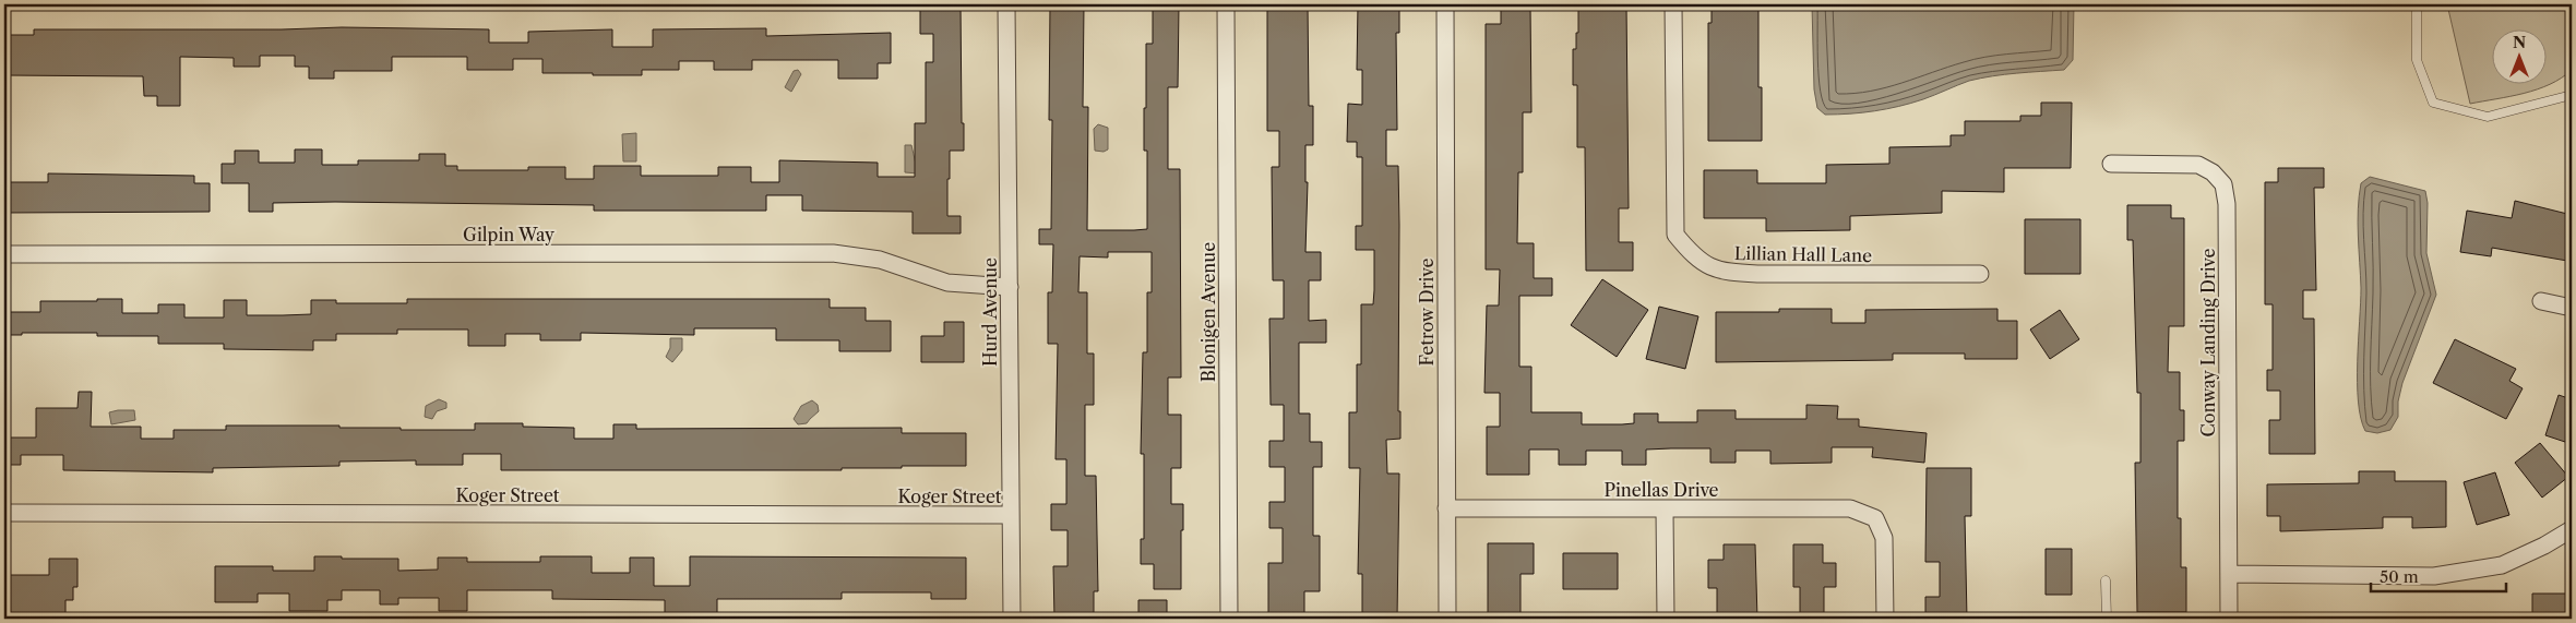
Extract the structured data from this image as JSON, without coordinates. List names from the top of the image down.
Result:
{
  "streets": {
    "street": [
      "Gilpin Way",
      "Lillian Hall Lane",
      "Hurd Avenue",
      "Blonigen Avenue",
      "Fetrow Drive",
      "Conway Landing Drive",
      "Pinellas Drive",
      "Koger Street"
    ]
  },
  "crossings": [
    ["Gilpin Way", "Hurd Avenue"],
    ["Hurd Avenue", "Koger Street"],
    ["Fetrow Drive", "Pinellas Drive"]
  ],
  "scale_bar": "50 m",
  "north": "top"
}
